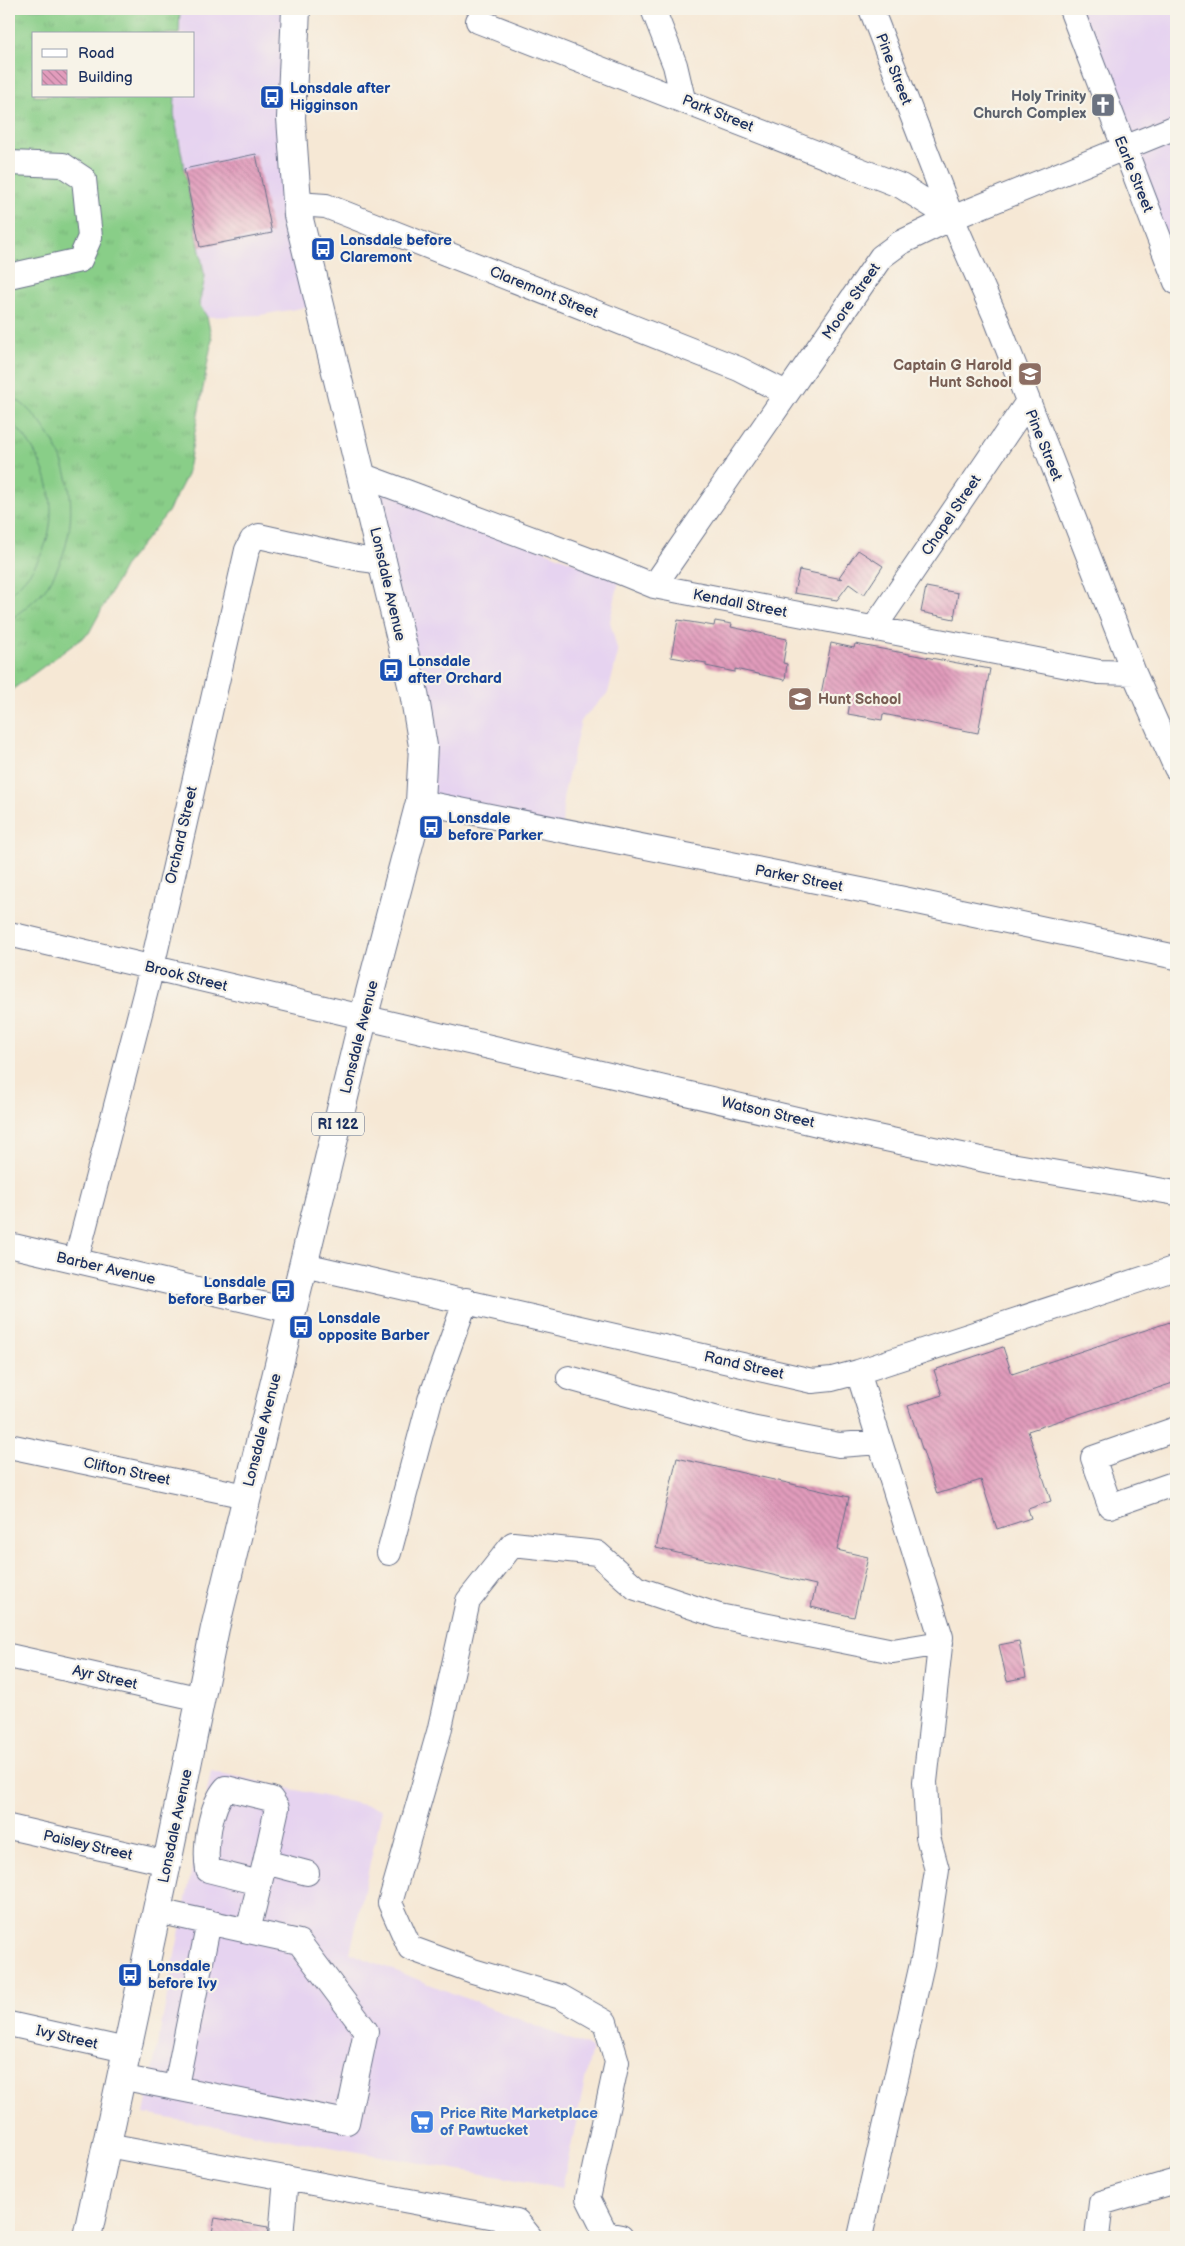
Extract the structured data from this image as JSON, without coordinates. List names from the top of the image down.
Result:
{
  "streets": {
    "main road": ["Lonsdale Avenue", "RI 122"],
    "street": [
      "Pine Street",
      "Park Street",
      "Earle Street",
      "Claremont Street",
      "Moore Street",
      "Chapel Street",
      "Kendall Street",
      "Orchard Street",
      "Parker Street",
      "Brook Street",
      "Watson Street",
      "Barber Avenue",
      "Rand Street",
      "Clifton Street",
      "Ayr Street",
      "Paisley Street",
      "Ivy Street"
    ]
  },
  "crossings": [
    ["Pine Street", "Park Street"],
    ["Pine Street", "Moore Street"],
    ["Pine Street", "Chapel Street"],
    ["Pine Street", "Kendall Street"],
    ["Park Street", "Moore Street"],
    ["Earle Street", "Moore Street"],
    ["Claremont Street", "Moore Street"],
    ["Claremont Street", "Lonsdale Avenue"],
    ["Moore Street", "Kendall Street"],
    ["Chapel Street", "Kendall Street"],
    ["Lonsdale Avenue", "Kendall Street"],
    ["Lonsdale Avenue", "Orchard Street"],
    ["Lonsdale Avenue", "Parker Street"],
    ["Lonsdale Avenue", "Brook Street"],
    ["Lonsdale Avenue", "Watson Street"],
    ["Lonsdale Avenue", "Barber Avenue"],
    ["Lonsdale Avenue", "Rand Street"],
    ["Lonsdale Avenue", "Clifton Street"],
    ["Lonsdale Avenue", "Ayr Street"],
    ["Lonsdale Avenue", "Paisley Street"],
    ["Lonsdale Avenue", "Ivy Street"],
    ["Orchard Street", "Brook Street"],
    ["Orchard Street", "Barber Avenue"],
    ["Brook Street", "Watson Street"]
  ],
  "places": {
    "bus stop": [
      "Lonsdale after Higginson",
      "Lonsdale before Claremont",
      "Lonsdale after Orchard",
      "Lonsdale before Parker",
      "Lonsdale before Barber",
      "Lonsdale opposite Barber",
      "Lonsdale before Ivy"
    ],
    "church": ["Holy Trinity Church Complex"],
    "school or university": ["Captain G Harold Hunt School", "Hunt School"],
    "supermarket": ["Price Rite Marketplace of Pawtucket"]
  },
  "legend": ["Road", "Building"]
}
